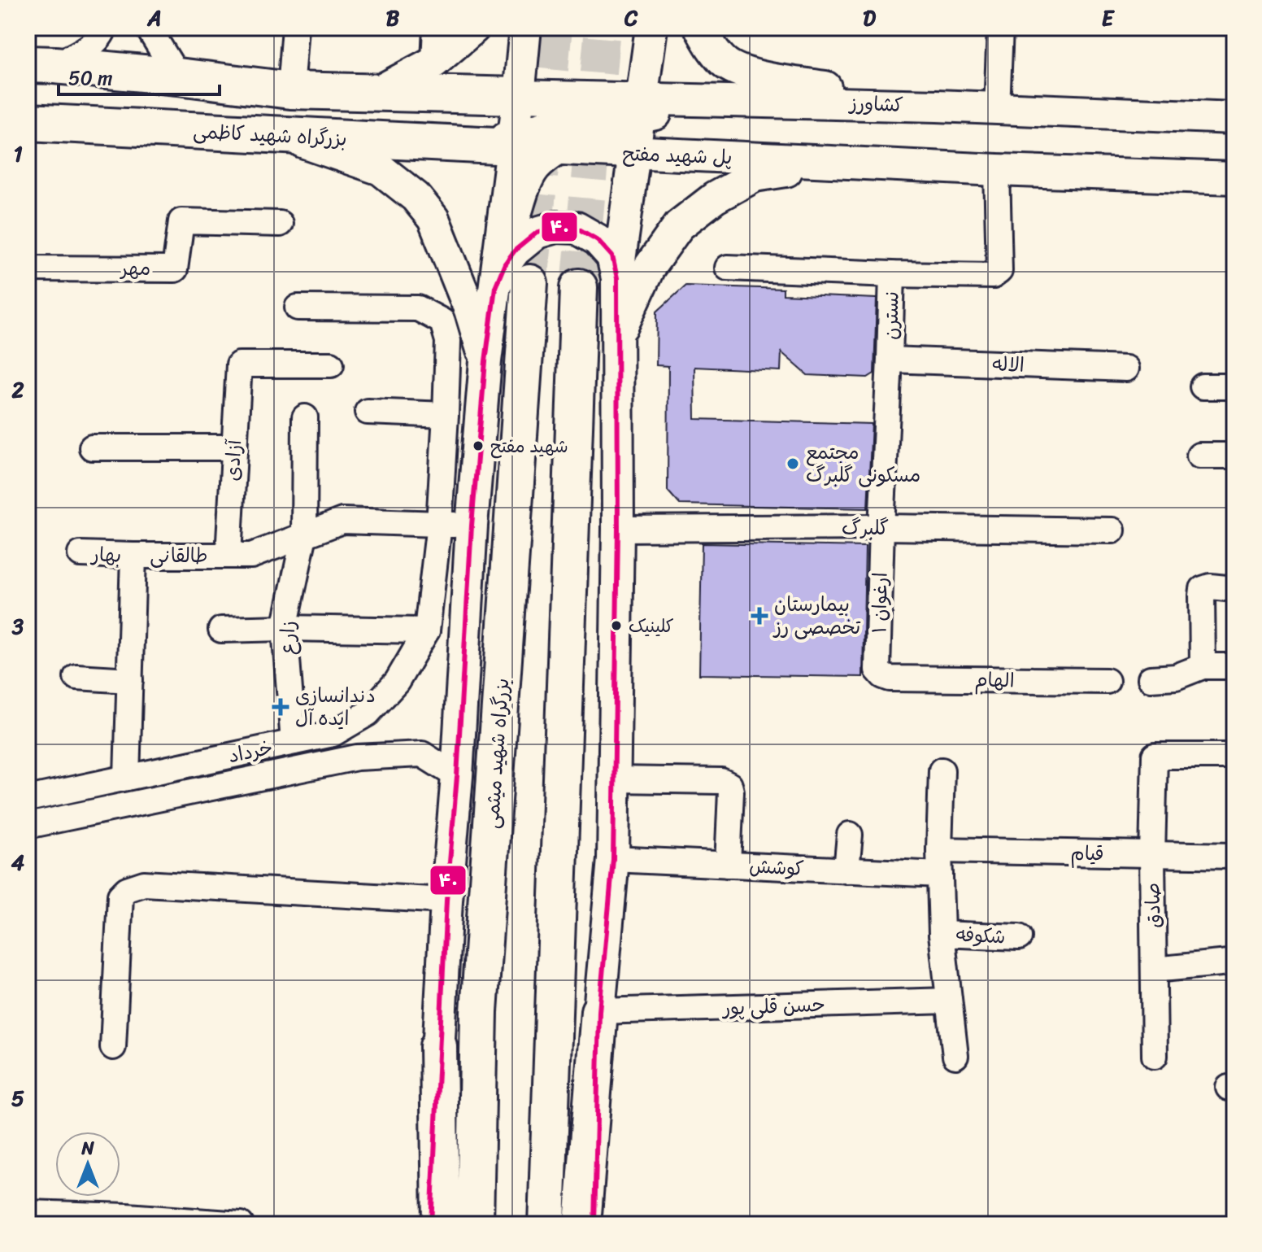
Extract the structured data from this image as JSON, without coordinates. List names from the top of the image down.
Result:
{
  "streets": {
    "highway": ["بزرگراه شهید کاظمی", "بزرگراه شهید میثمی"],
    "main road": ["کشاورز", "پل شهید مفتح"],
    "street": [
      "مهر",
      "نسترن",
      "الاله",
      "آزادی",
      "گلبرگ",
      "بهار",
      "طالقانی",
      "ارغوان ۱",
      "زارع",
      "الهام",
      "خرداد",
      "قیام",
      "کوشش",
      "صادق",
      "شکوفه",
      "حسن قلی پور"
    ]
  },
  "crossings": [
    ["بزرگراه شهید کاظمی", "پل شهید مفتح"],
    ["نسترن", "الاله"],
    ["نسترن", "گلبرگ"],
    ["نسترن", "ارغوان ۱"],
    ["آزادی", "طالقانی"],
    ["گلبرگ", "ارغوان ۱"],
    ["بهار", "طالقانی"],
    ["طالقانی", "زارع"],
    ["طالقانی", "خرداد"],
    ["ارغوان ۱", "الهام"],
    ["زارع", "خرداد"],
    ["قیام", "صادق"]
  ],
  "places": {
    "other": ["شهید مفتح", "مجتمع مسکونی گلبرگ", "کلینیک"],
    "health": ["بیمارستان تخصصی رز", "دندانسازی ایده آل"]
  },
  "lines": ["transit line ۴۰"],
  "scale_bar": "50 m",
  "north": "top",
  "grid": {
    "columns": [
      "A",
      "B",
      "C",
      "D",
      "E"
    ],
    "rows": [
      "1",
      "2",
      "3",
      "4",
      "5"
    ]
  }
}
